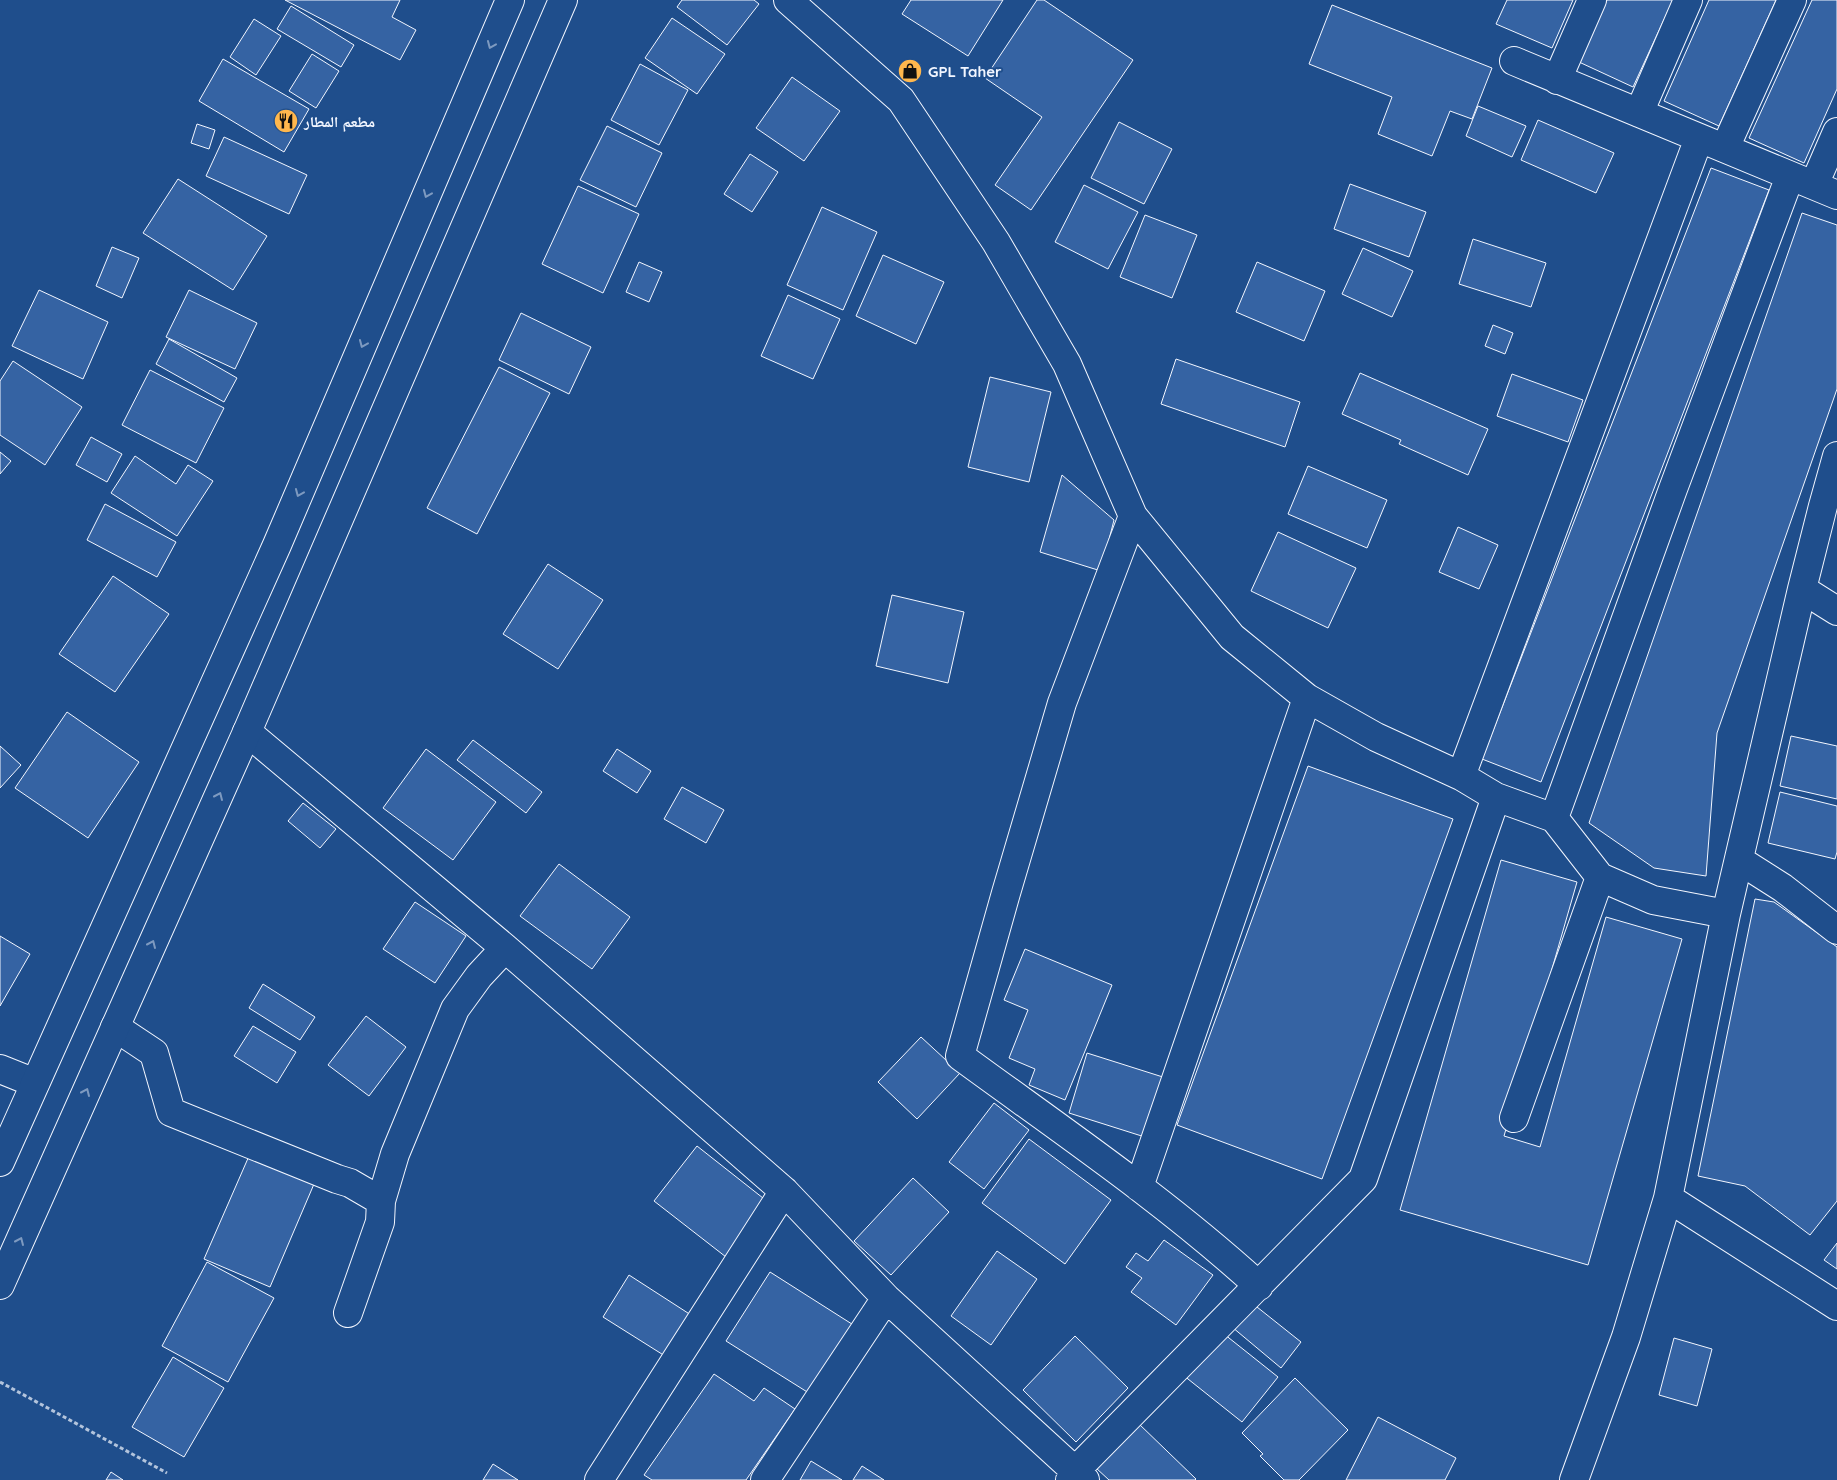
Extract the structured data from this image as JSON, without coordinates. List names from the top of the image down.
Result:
{
  "places": {
    "shop": ["GPL Taher"],
    "restaurant": ["مطعم المطار"]
  }
}
